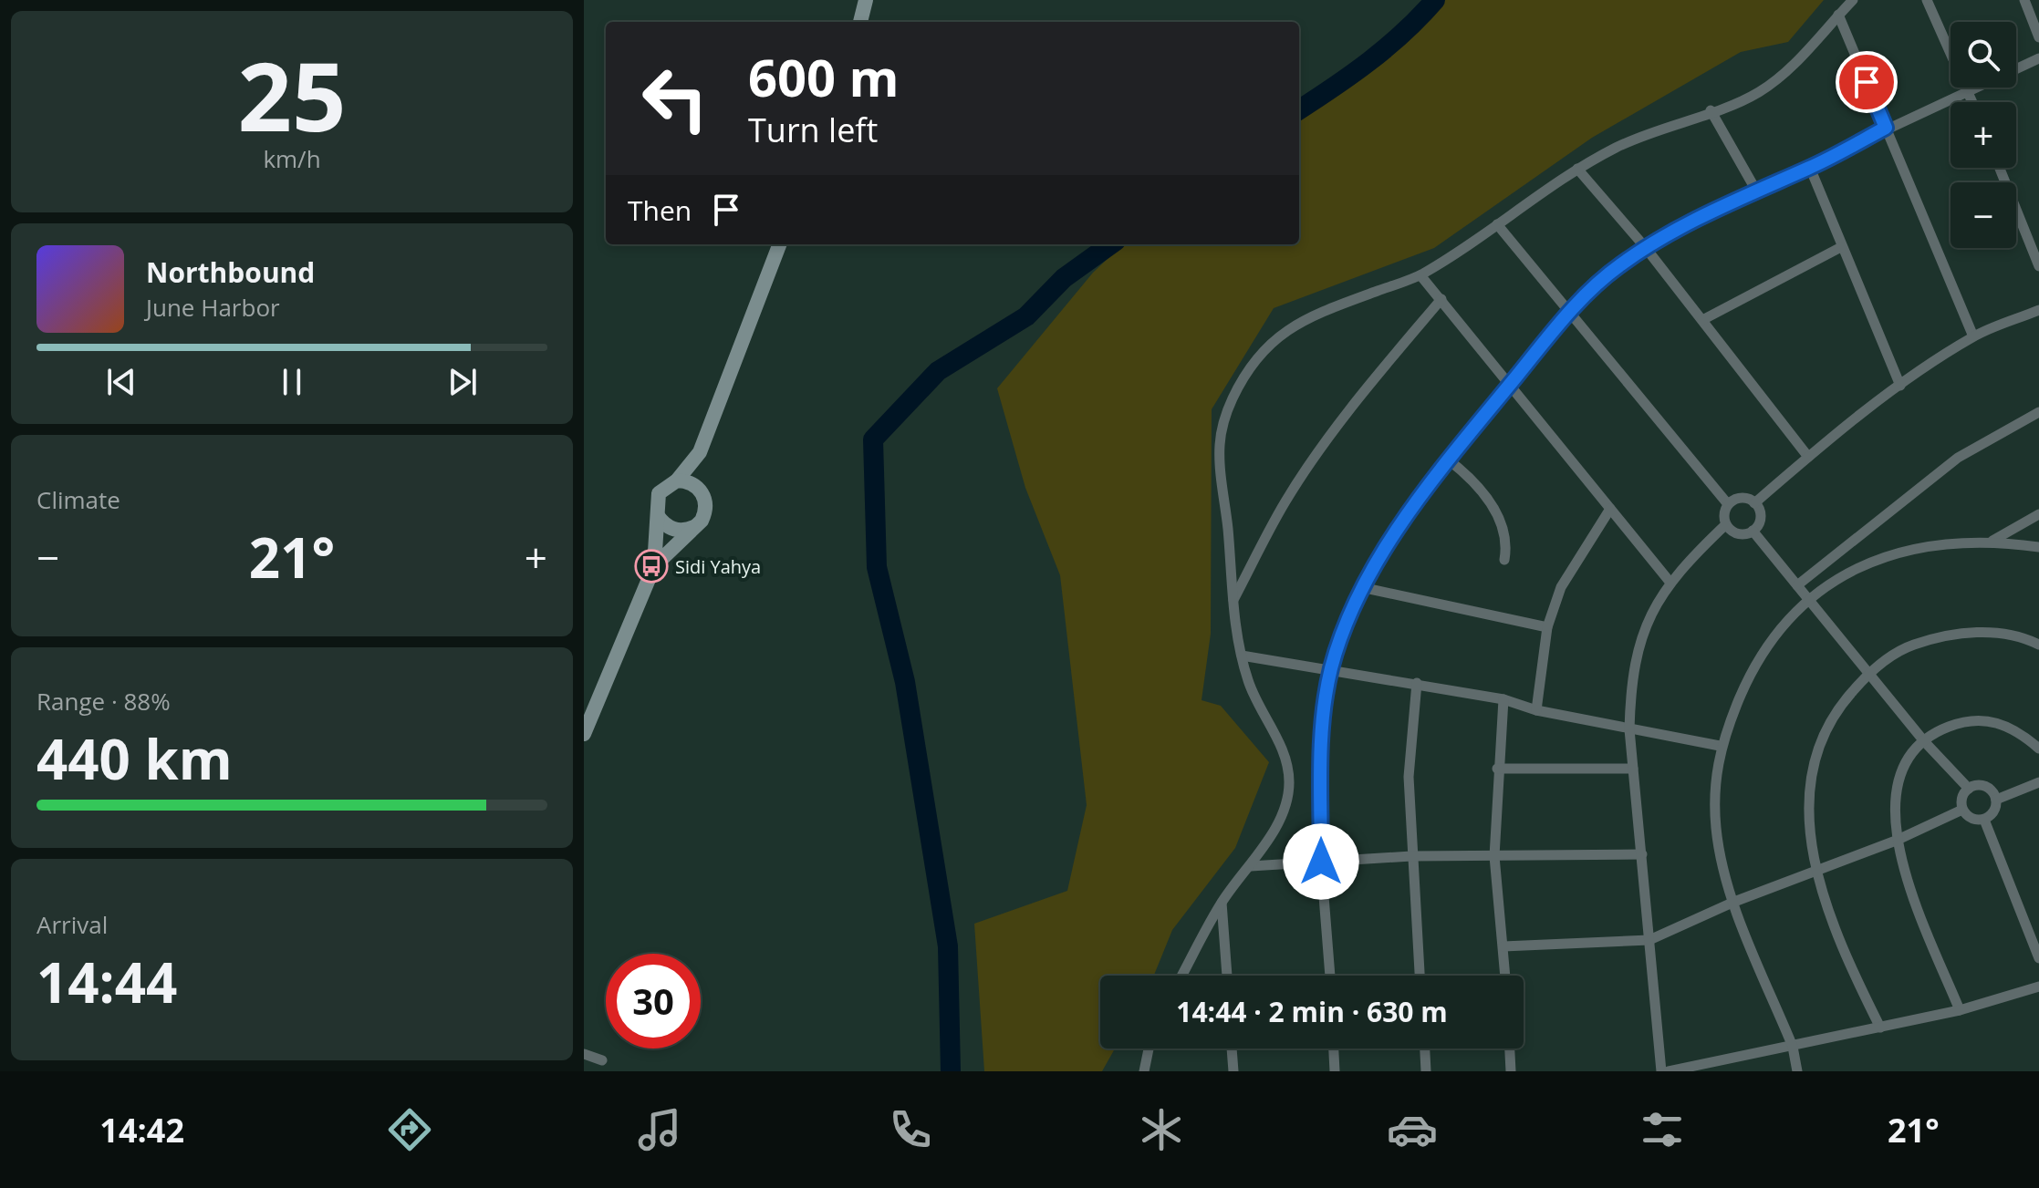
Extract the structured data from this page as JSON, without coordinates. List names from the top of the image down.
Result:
{
  "places": {
    "bus stop": ["Sidi Yahya"]
  },
  "page": {
    "tile": [
      ["25", "km/h"],
      "Climate",
      ["Range · 88%", "440 km"],
      ["Arrival", "14:44"]
    ],
    "map_buttons": ["+", "−"],
    "turn": ["600 m", "Turn left"],
    "then": "Then",
    "song": ["Northbound", "June Harbor"],
    "heat": ["−", "21°", "+"],
    "limit": "30",
    "trip": "14:44 · 2 min · 630 m",
    "tabs": ["14:42", "21°"]
  }
}
